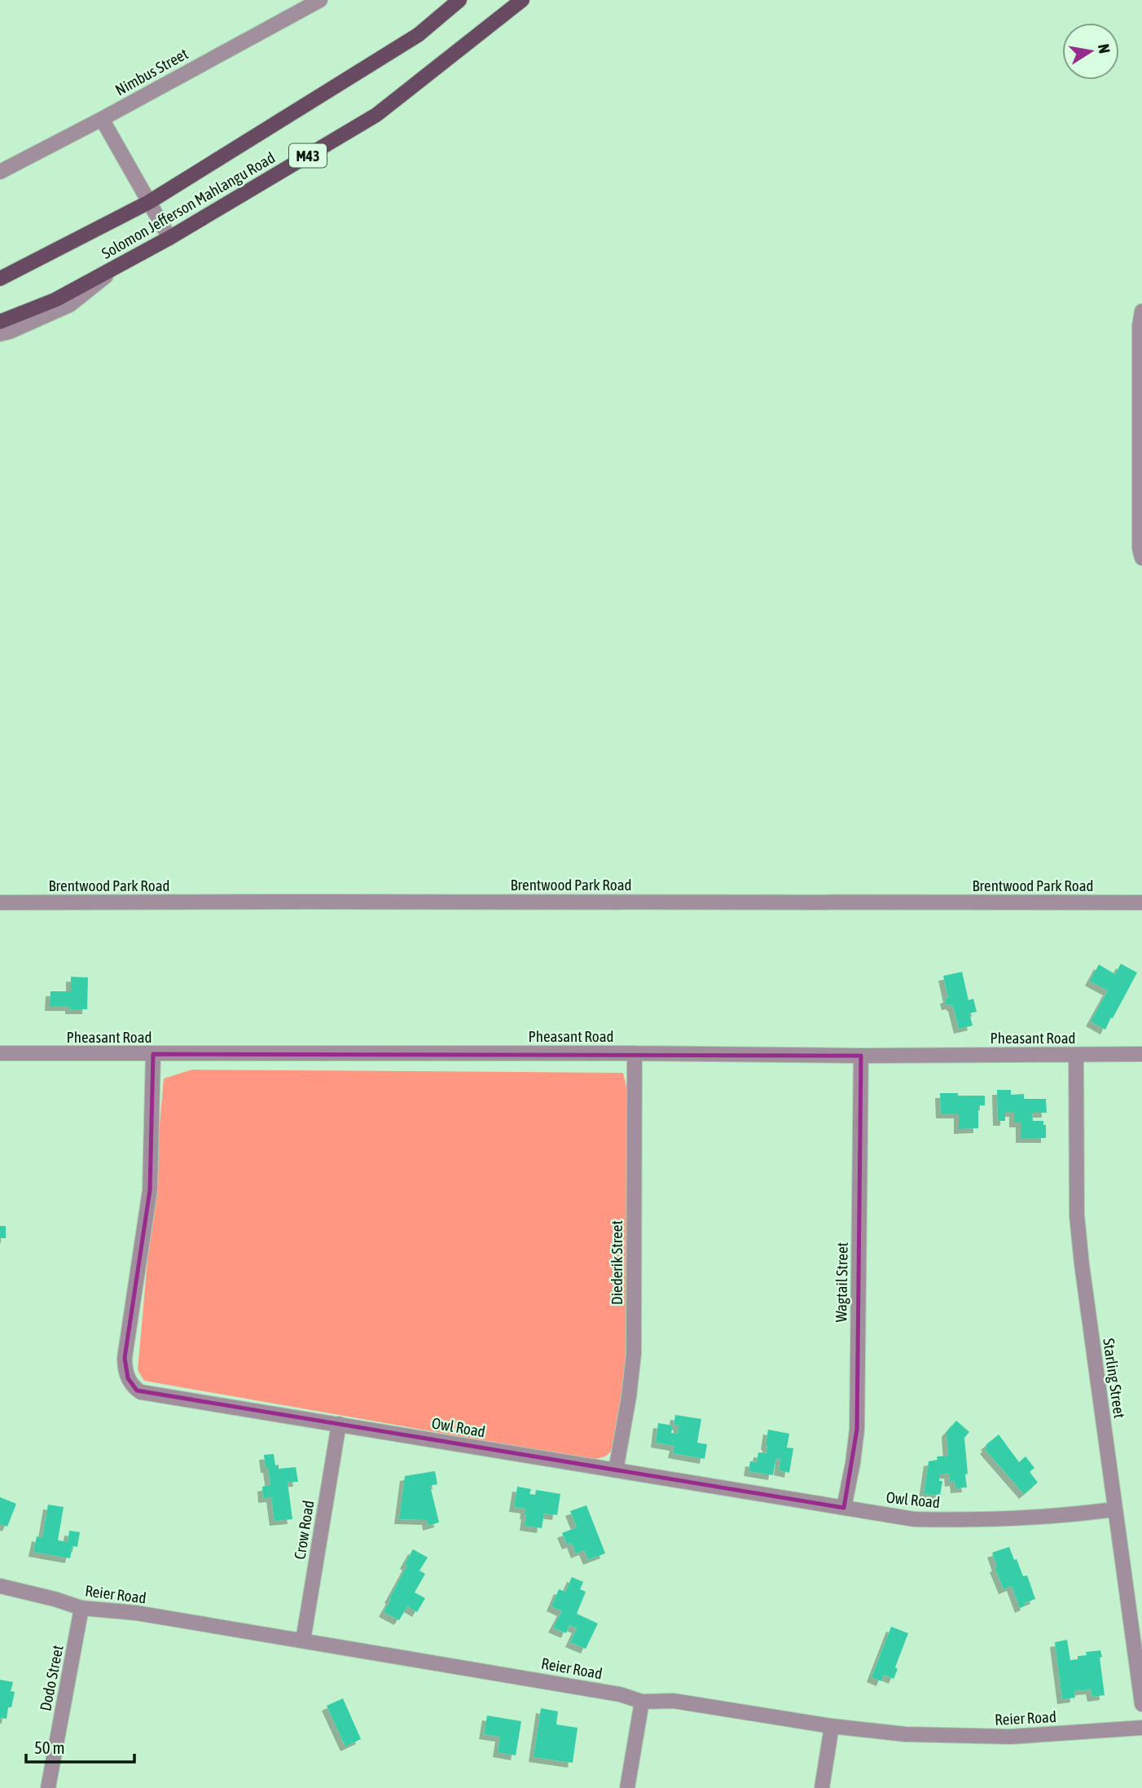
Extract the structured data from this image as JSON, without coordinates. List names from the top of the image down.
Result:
{
  "streets": {
    "main road": ["M43", "Solomon Jefferson Mahlangu Road"],
    "street": [
      "Nimbus Street",
      "Brentwood Park Road",
      "Pheasant Road",
      "Diederik Street",
      "Wagtail Street",
      "Starling Street",
      "Owl Road",
      "Crow Road",
      "Reier Road",
      "Dodo Street"
    ]
  },
  "crossings": [
    ["Pheasant Road", "Diederik Street"],
    ["Pheasant Road", "Wagtail Street"],
    ["Pheasant Road", "Starling Street"],
    ["Pheasant Road", "Owl Road"],
    ["Diederik Street", "Owl Road"],
    ["Wagtail Street", "Owl Road"],
    ["Starling Street", "Owl Road"],
    ["Owl Road", "Crow Road"],
    ["Crow Road", "Reier Road"],
    ["Reier Road", "Dodo Street"]
  ],
  "scale_bar": "50 m",
  "north": "right"
}
